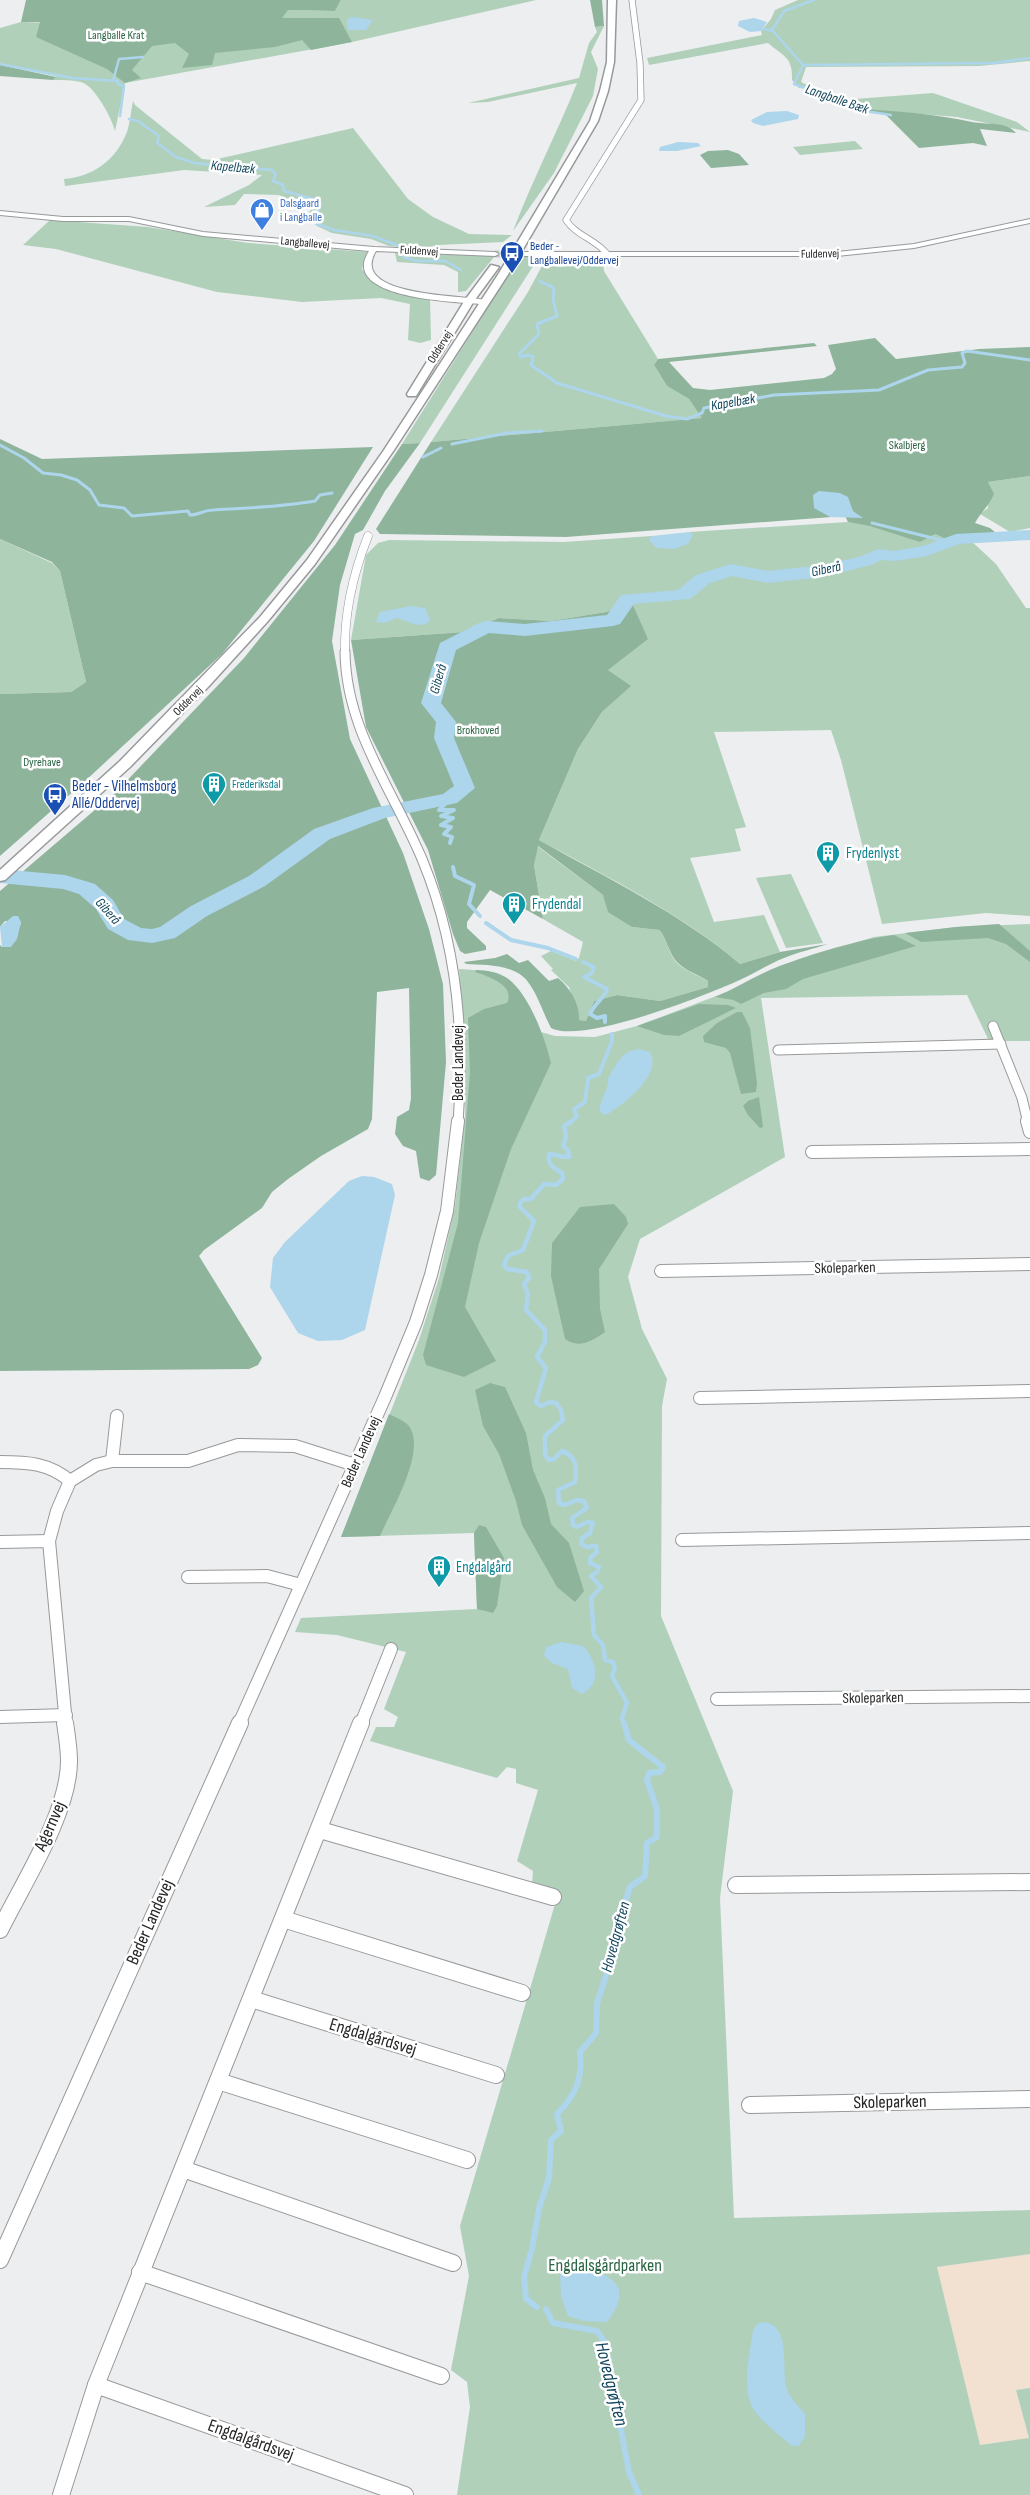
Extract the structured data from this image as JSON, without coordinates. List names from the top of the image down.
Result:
{
  "streets": {
    "main road": ["Oddervej"],
    "street": [
      "Langballevej",
      "Fuldenvej",
      "Beder Landevej",
      "Skoleparken",
      "Agernvej",
      "Engdalgårdsvej"
    ]
  },
  "crossings": [
    ["Langballevej", "Fuldenvej"]
  ],
  "water": [
    "Langballe Bæk",
    "Kapelbæk",
    "Giberå",
    "Hovedgrøften"
  ],
  "parks": [
    "Langballe Krat",
    "Skalbjerg",
    "Brokhoved",
    "Dyrehave",
    "Engdalsgårdparken"
  ],
  "places": {
    "shop": ["Dalsgaard i Langballe"],
    "bus stop": ["Beder - Langballevej/Oddervej", "Beder - Vilhelmsborg Allé/Oddervej"],
    "building": [
      "Frederiksdal",
      "Frydenlyst",
      "Frydendal",
      "Engdalgård"
    ]
  }
}
